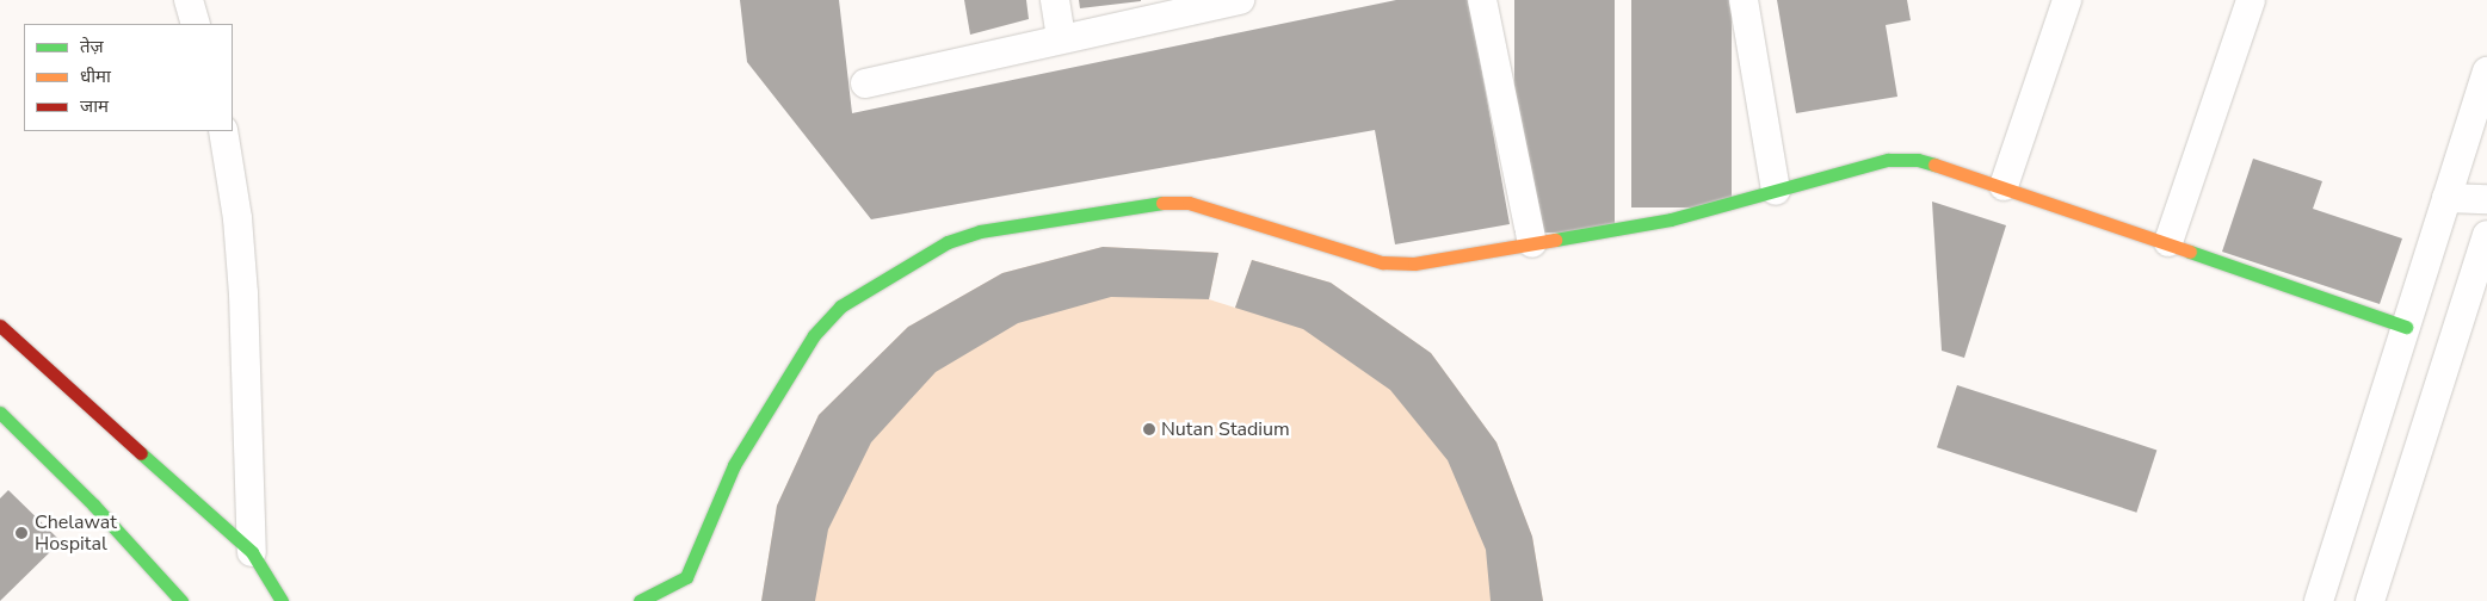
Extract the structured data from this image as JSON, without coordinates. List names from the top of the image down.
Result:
{
  "places": ["Nutan Stadium", "Chelawat Hospital"],
  "legend": ["तेज़", "धीमा", "जाम"]
}
